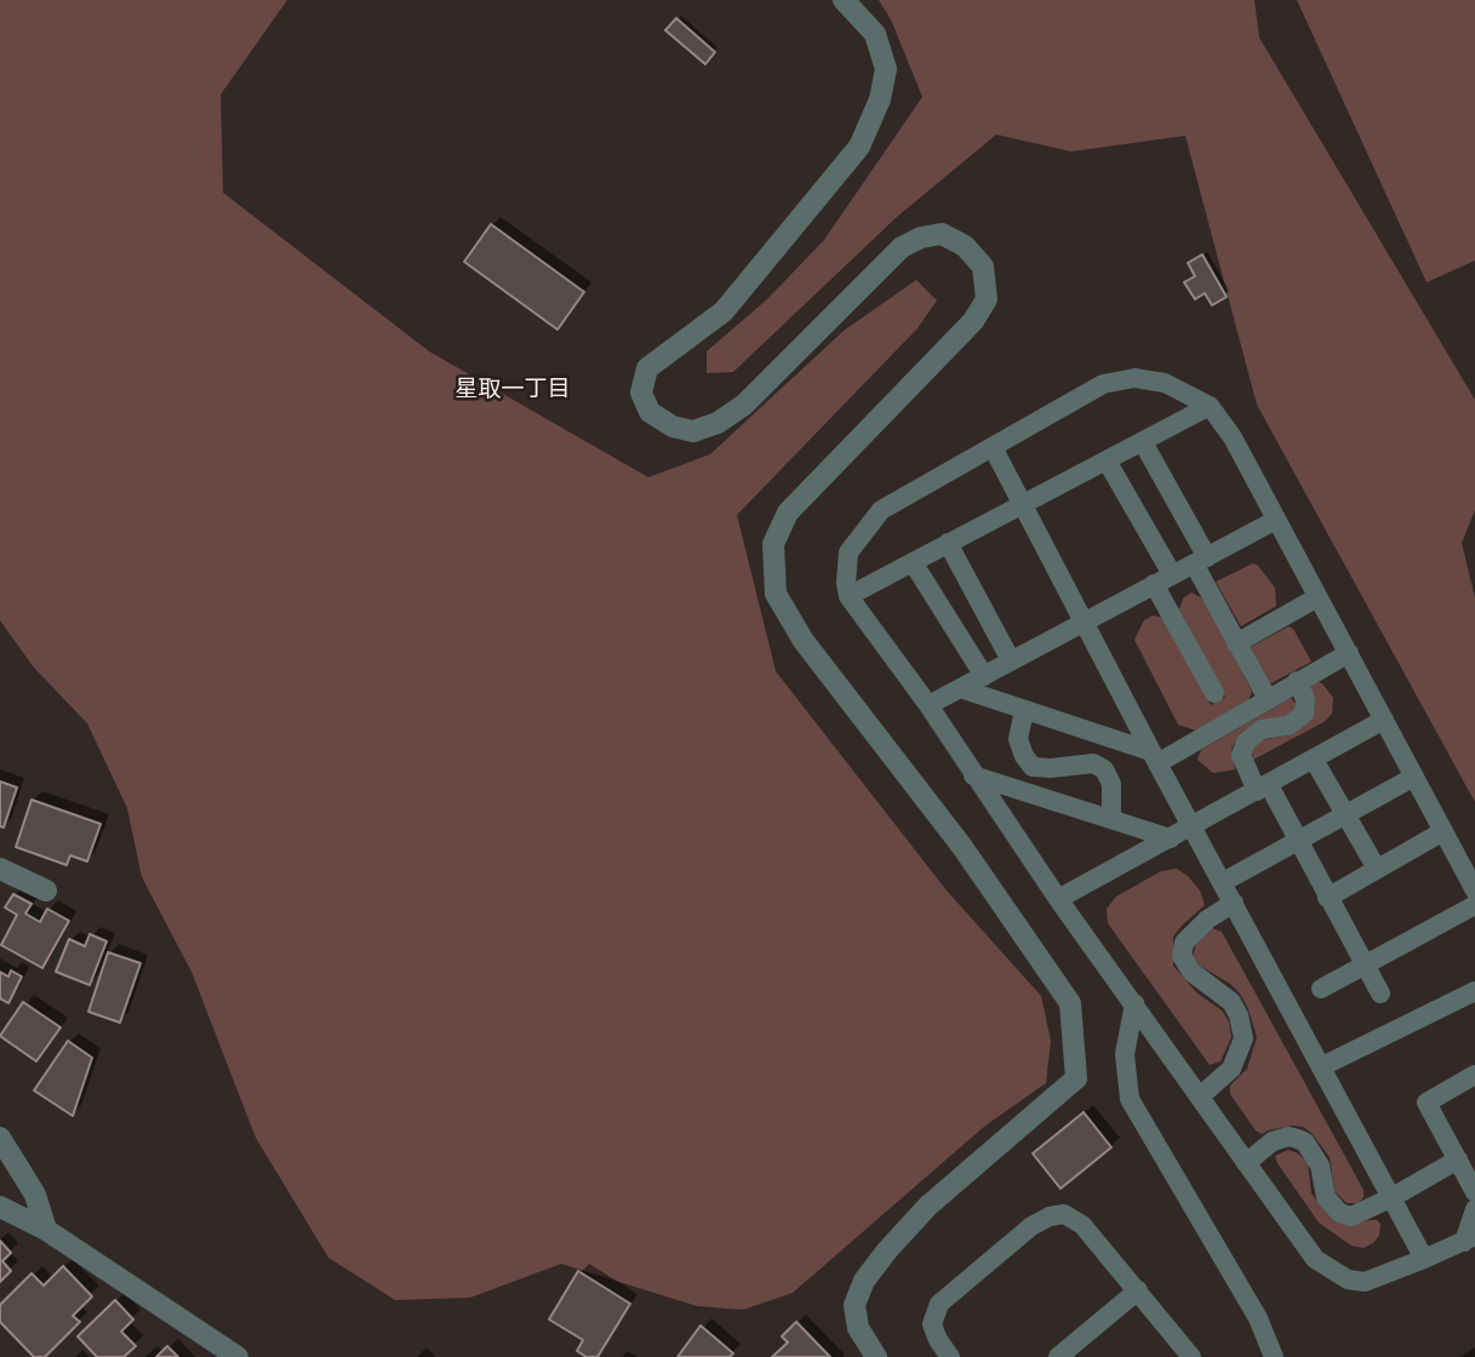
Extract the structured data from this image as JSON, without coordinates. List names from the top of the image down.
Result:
{
  "districts": ["星取一丁目"]
}
